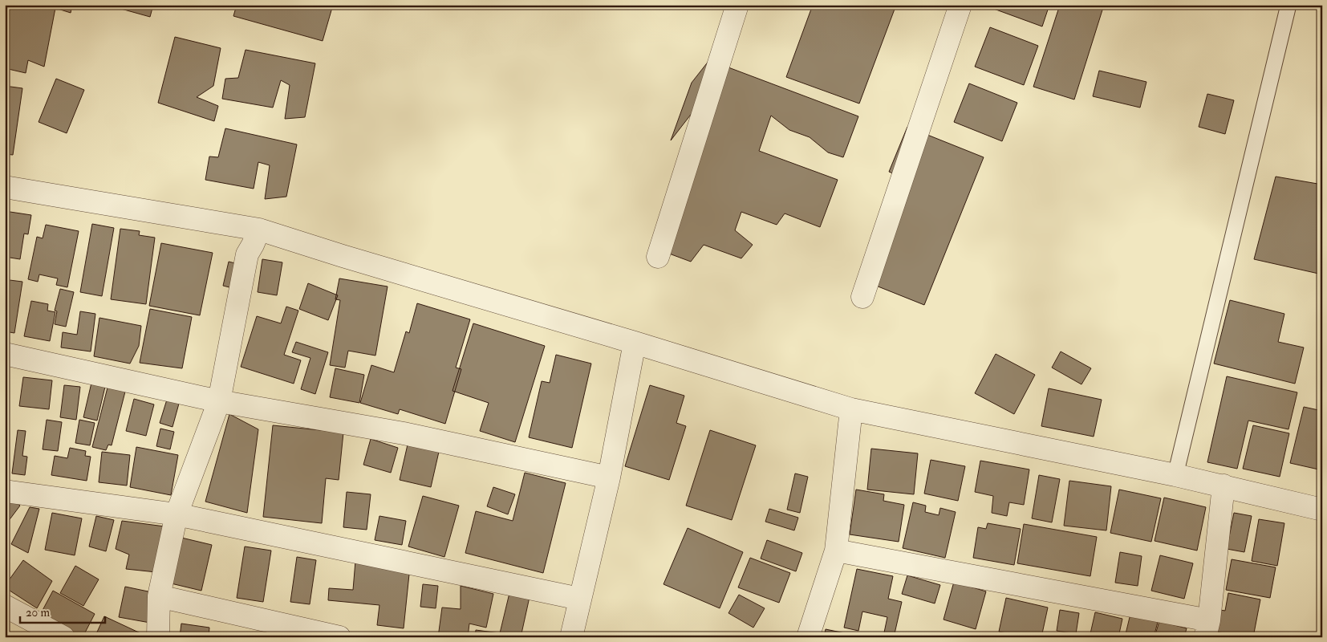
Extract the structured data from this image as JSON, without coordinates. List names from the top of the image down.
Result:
{
  "scale_bar": "20 m"
}
